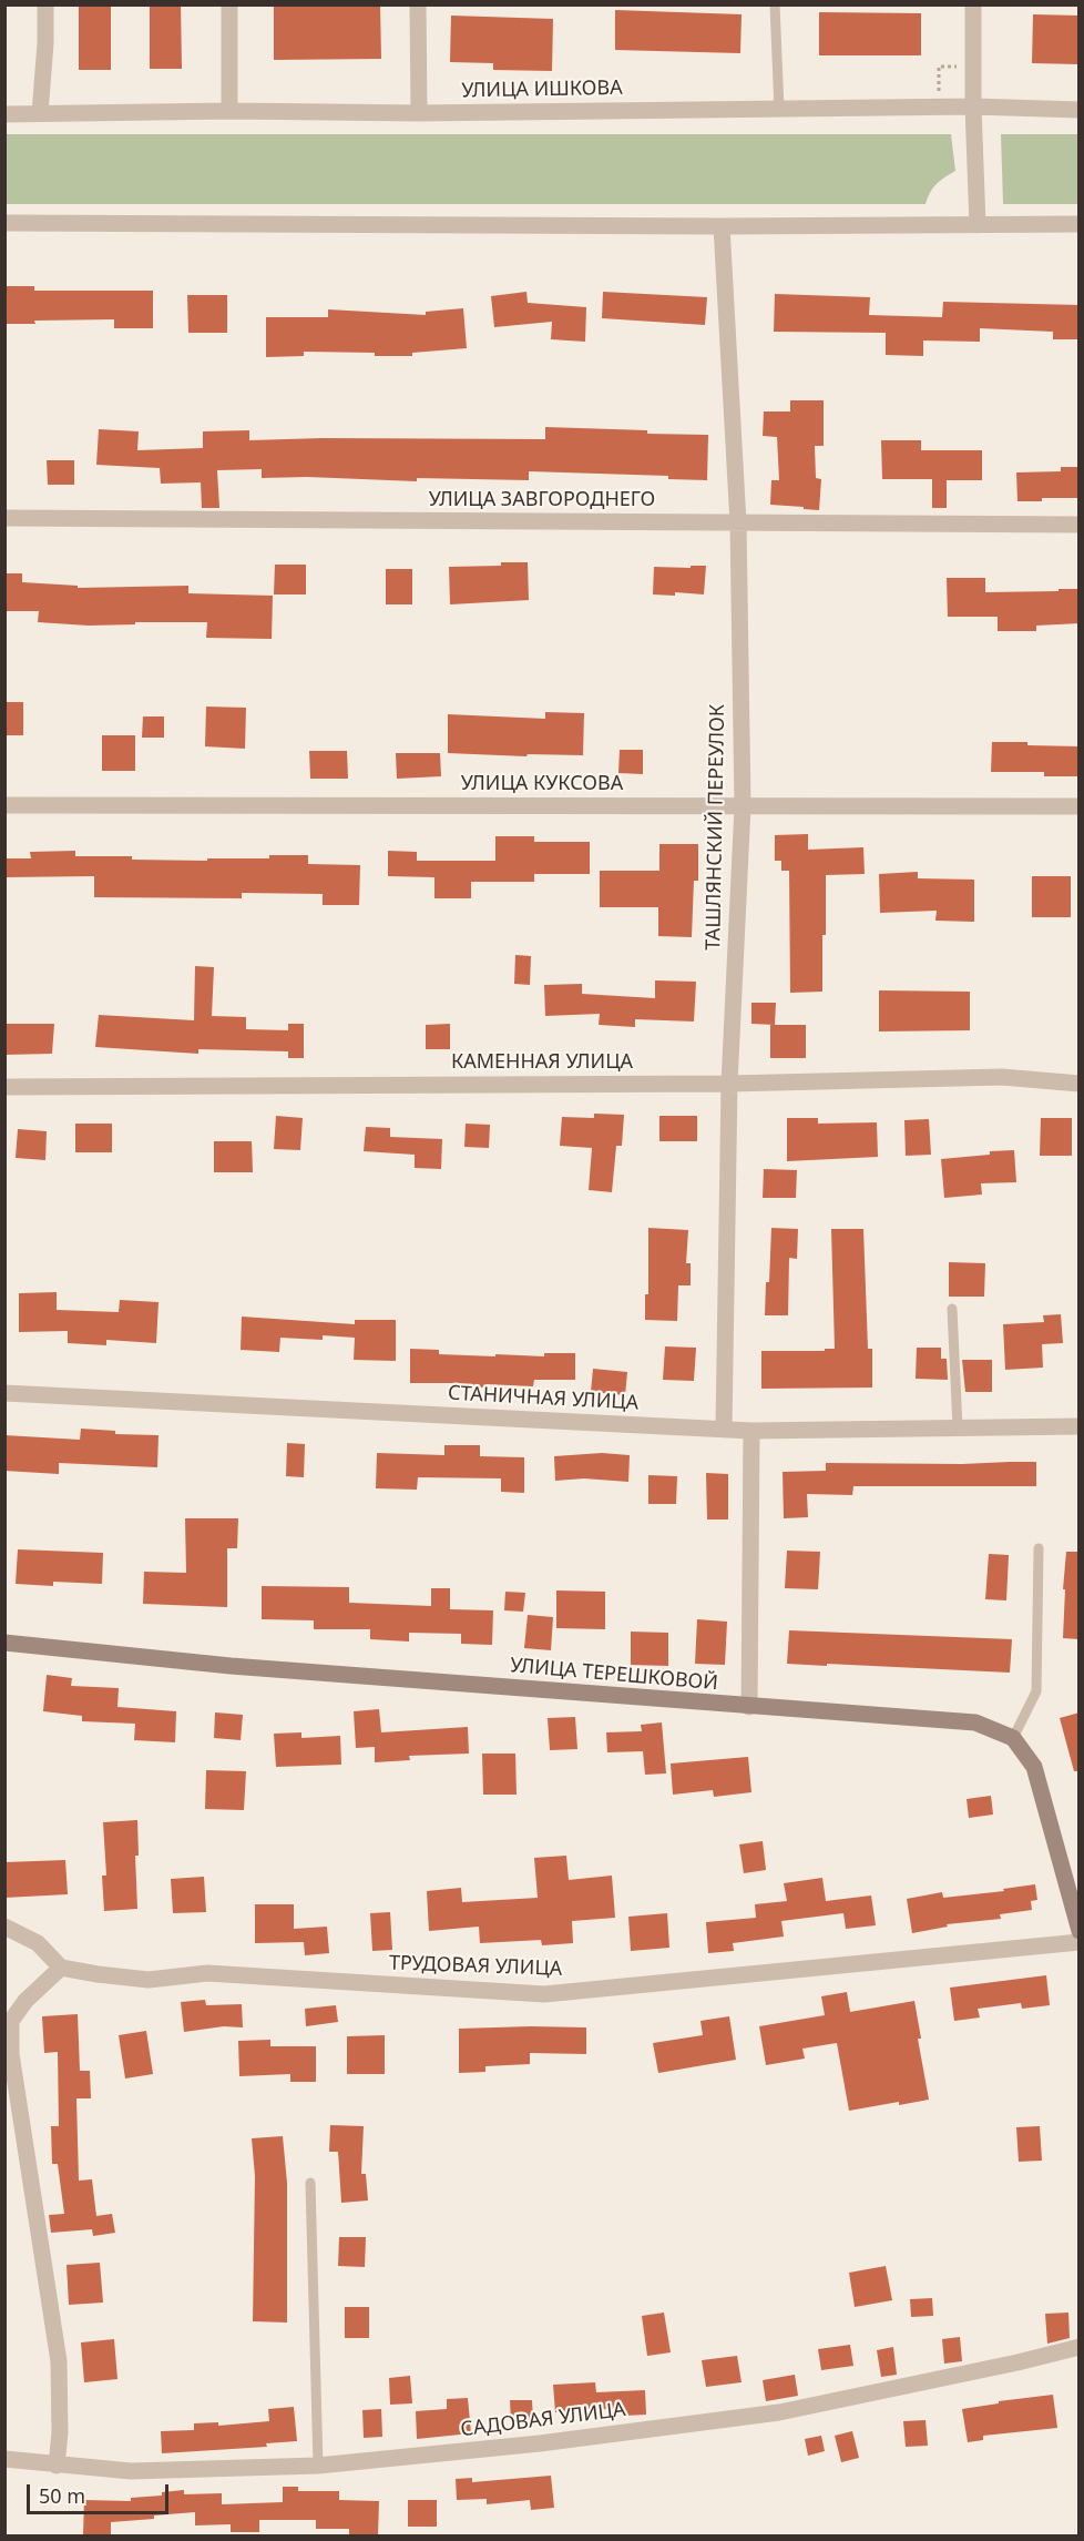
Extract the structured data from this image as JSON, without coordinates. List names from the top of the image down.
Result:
{
  "streets": {
    "street": [
      "УЛИЦА ИШКОВА",
      "УЛИЦА ЗАВГОРОДНЕГО",
      "УЛИЦА КУКСОВА",
      "ТАШЛЯНСКИЙ ПЕРЕУЛОК",
      "КАМЕННАЯ УЛИЦА",
      "СТАНИЧНАЯ УЛИЦА",
      "УЛИЦА ТЕРЕШКОВОЙ",
      "ТРУДОВАЯ УЛИЦА",
      "САДОВАЯ УЛИЦА"
    ]
  },
  "crossings": [
    ["УЛИЦА ЗАВГОРОДНЕГО", "ТАШЛЯНСКИЙ ПЕРЕУЛОК"],
    ["УЛИЦА КУКСОВА", "ТАШЛЯНСКИЙ ПЕРЕУЛОК"],
    ["ТАШЛЯНСКИЙ ПЕРЕУЛОК", "КАМЕННАЯ УЛИЦА"],
    ["ТАШЛЯНСКИЙ ПЕРЕУЛОК", "СТАНИЧНАЯ УЛИЦА"]
  ],
  "scale_bar": "50 m"
}
